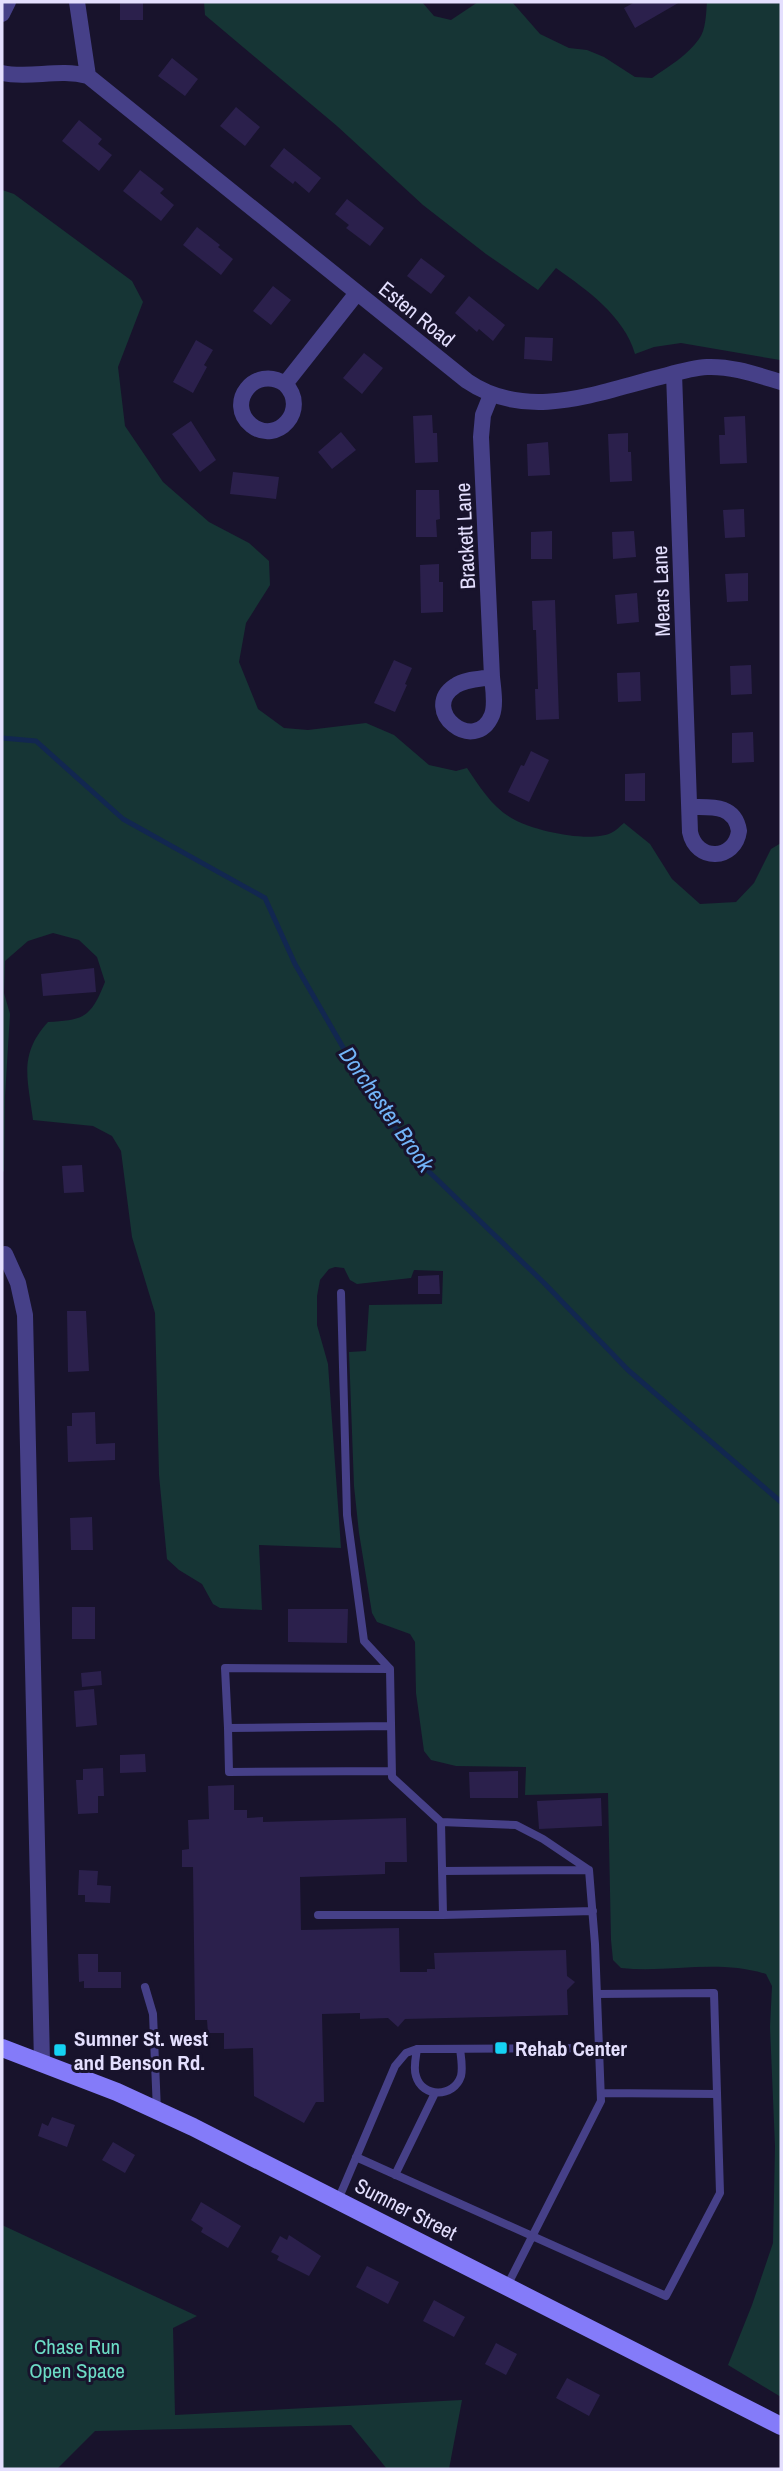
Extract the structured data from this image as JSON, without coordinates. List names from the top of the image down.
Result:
{
  "streets": {
    "main road": ["Sumner Street"],
    "street": ["Esten Road", "Brackett Lane", "Mears Lane"]
  },
  "crossings": [
    ["Esten Road", "Brackett Lane"],
    ["Esten Road", "Mears Lane"]
  ],
  "water": ["Dorchester Brook"],
  "parks": ["Chase Run Open Space"],
  "places": {
    "transit": ["Rehab Center", "Sumner St. west and Benson Rd."]
  }
}
